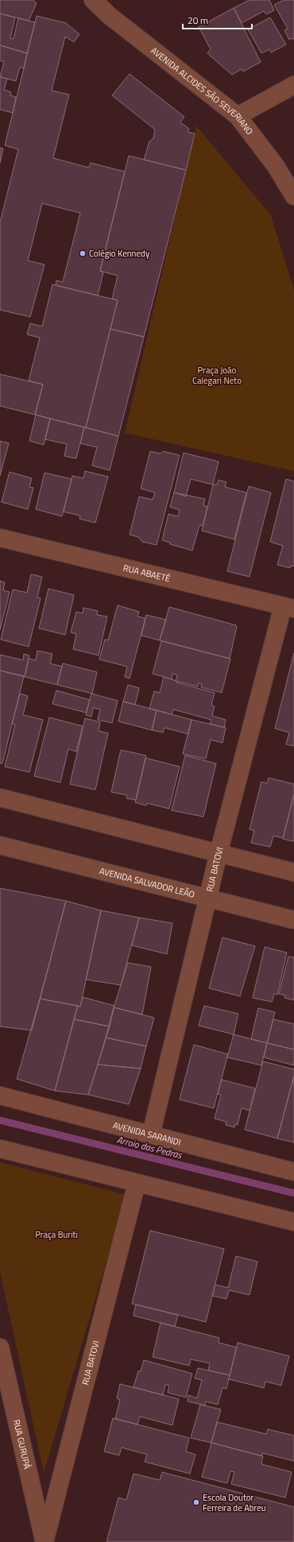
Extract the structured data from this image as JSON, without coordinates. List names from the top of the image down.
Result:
{
  "streets": {
    "street": [
      "AVENIDA ALCIDES SÃO SEVERIANO",
      "RUA ABAETÉ",
      "RUA BATOVI",
      "AVENIDA SALVADOR LEÃO",
      "AVENIDA SARANDI",
      "RUA GURUPÁ"
    ]
  },
  "crossings": [
    ["RUA ABAETÉ", "RUA BATOVI"],
    ["RUA BATOVI", "AVENIDA SALVADOR LEÃO"],
    ["RUA BATOVI", "AVENIDA SARANDI"],
    ["RUA BATOVI", "RUA GURUPÁ"]
  ],
  "water": ["Arroio das Pedras"],
  "parks": ["Praça João Calegari Neto", "Praça Buriti"],
  "places": ["Colégio Kennedy", "Escola Doutor Ferreira de Abreu"],
  "scale_bar": "20 m"
}
